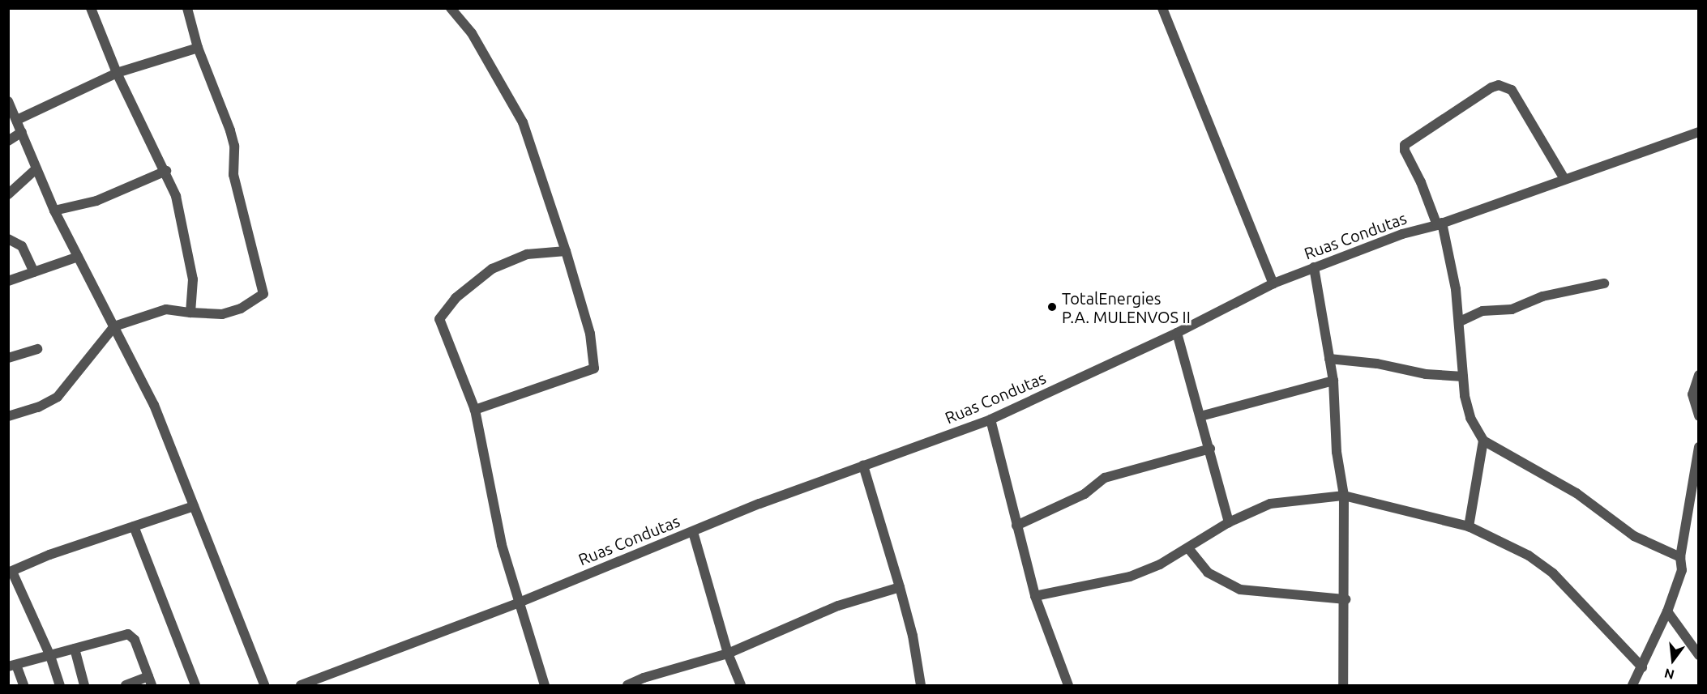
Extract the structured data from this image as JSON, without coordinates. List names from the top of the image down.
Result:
{
  "streets": {
    "street": ["Ruas Condutas"]
  },
  "places": ["TotalEnergies P.A. MULENVOS II"],
  "north": "bottom"
}
